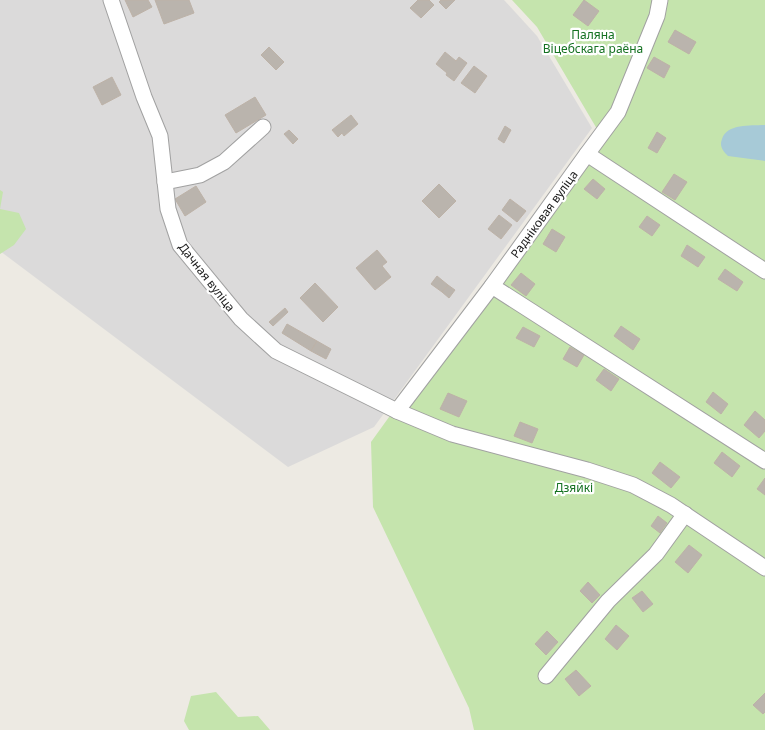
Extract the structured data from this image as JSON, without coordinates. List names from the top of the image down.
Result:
{
  "streets": {
    "street": ["Радніковая вуліца", "Дачная вуліца"]
  },
  "crossings": [
    ["Радніковая вуліца", "Дачная вуліца"]
  ],
  "parks": ["Паляна Віцебскага раёна", "Дзяйкі"]
}
